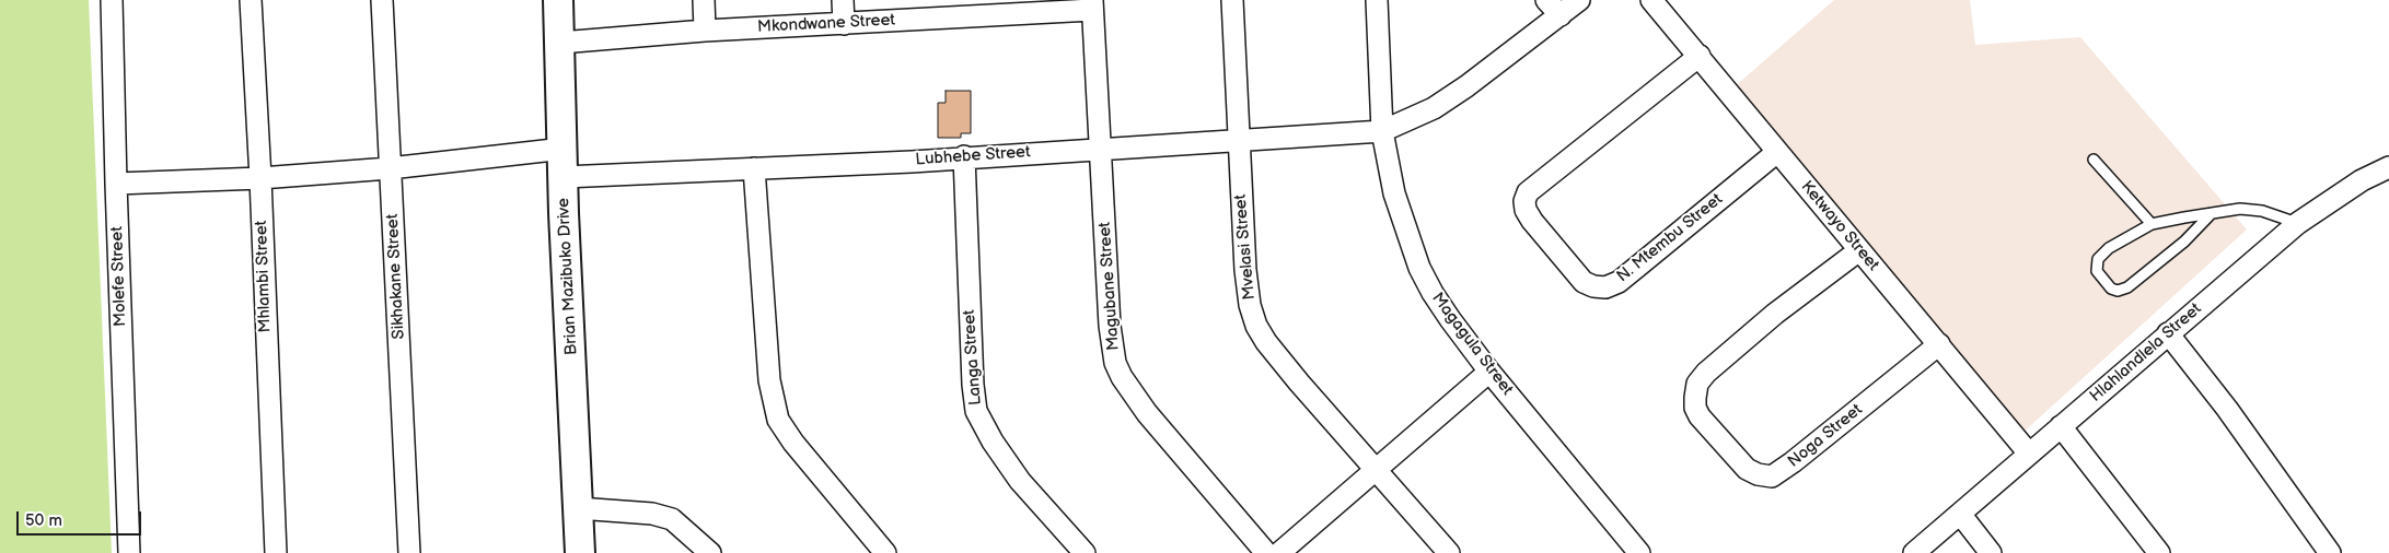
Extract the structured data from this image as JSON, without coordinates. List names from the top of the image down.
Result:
{
  "streets": {
    "street": [
      "Mkondwane Street",
      "Lubhebe Street",
      "Ketwayo Street",
      "N. Mtembu Street",
      "Mvelasi Street",
      "Molefe Street",
      "Mhlambi Street",
      "Sikhakane Street",
      "Brian Mazibuko Drive",
      "Magubane Street",
      "Magagula Street",
      "Hlahlandlela Street",
      "Langa Street",
      "Noga Street"
    ]
  },
  "crossings": [
    ["Mkondwane Street", "Brian Mazibuko Drive"],
    ["Mkondwane Street", "Magubane Street"],
    ["Lubhebe Street", "Mvelasi Street"],
    ["Lubhebe Street", "Brian Mazibuko Drive"],
    ["Lubhebe Street", "Magubane Street"],
    ["Lubhebe Street", "Magagula Street"],
    ["Lubhebe Street", "Langa Street"],
    ["Ketwayo Street", "N. Mtembu Street"],
    ["Ketwayo Street", "Hlahlandlela Street"],
    ["Ketwayo Street", "Noga Street"]
  ],
  "scale_bar": "50 m"
}
